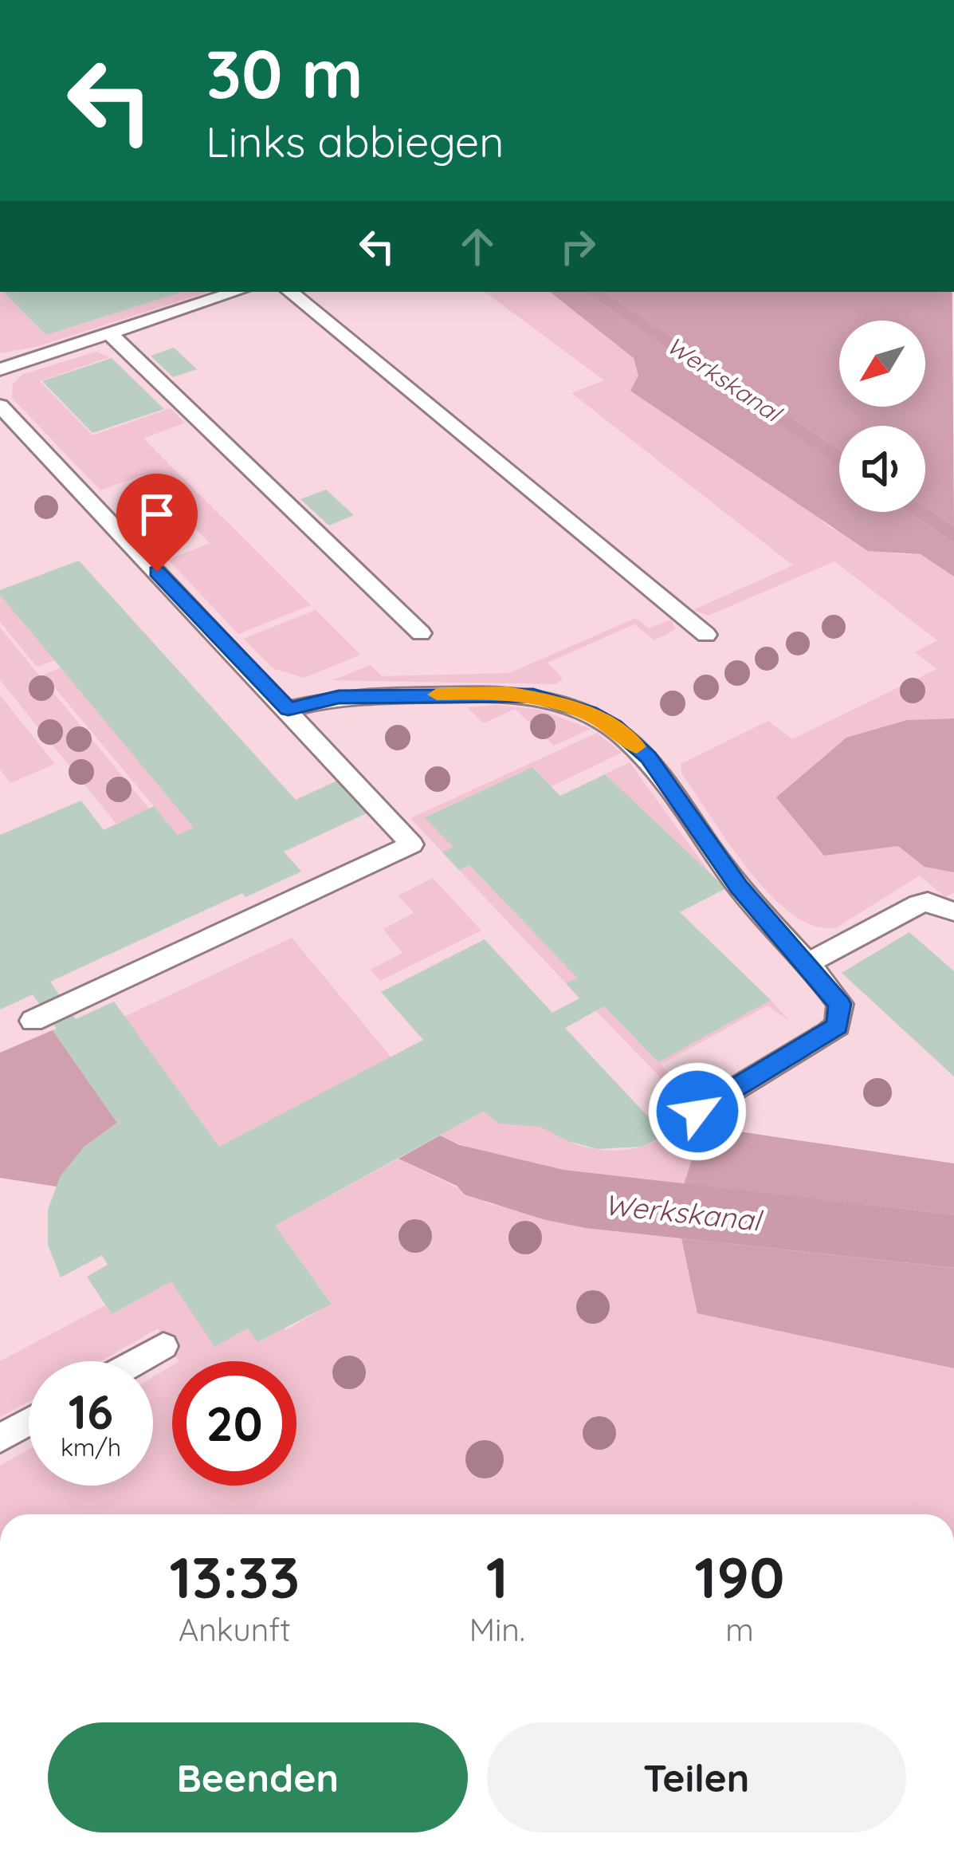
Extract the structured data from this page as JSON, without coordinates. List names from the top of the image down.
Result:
{
  "water": ["Werkskanal"],
  "north": "bottom left",
  "page": {
    "turn": ["30 m", "Links abbiegen"],
    "speed": "16 km/h",
    "limit": "20",
    "eta": [
      "13:33",
      "Ankunft",
      "1",
      "Min.",
      "190",
      "m"
    ],
    "buttons": ["Beenden", "Teilen"]
  }
}
